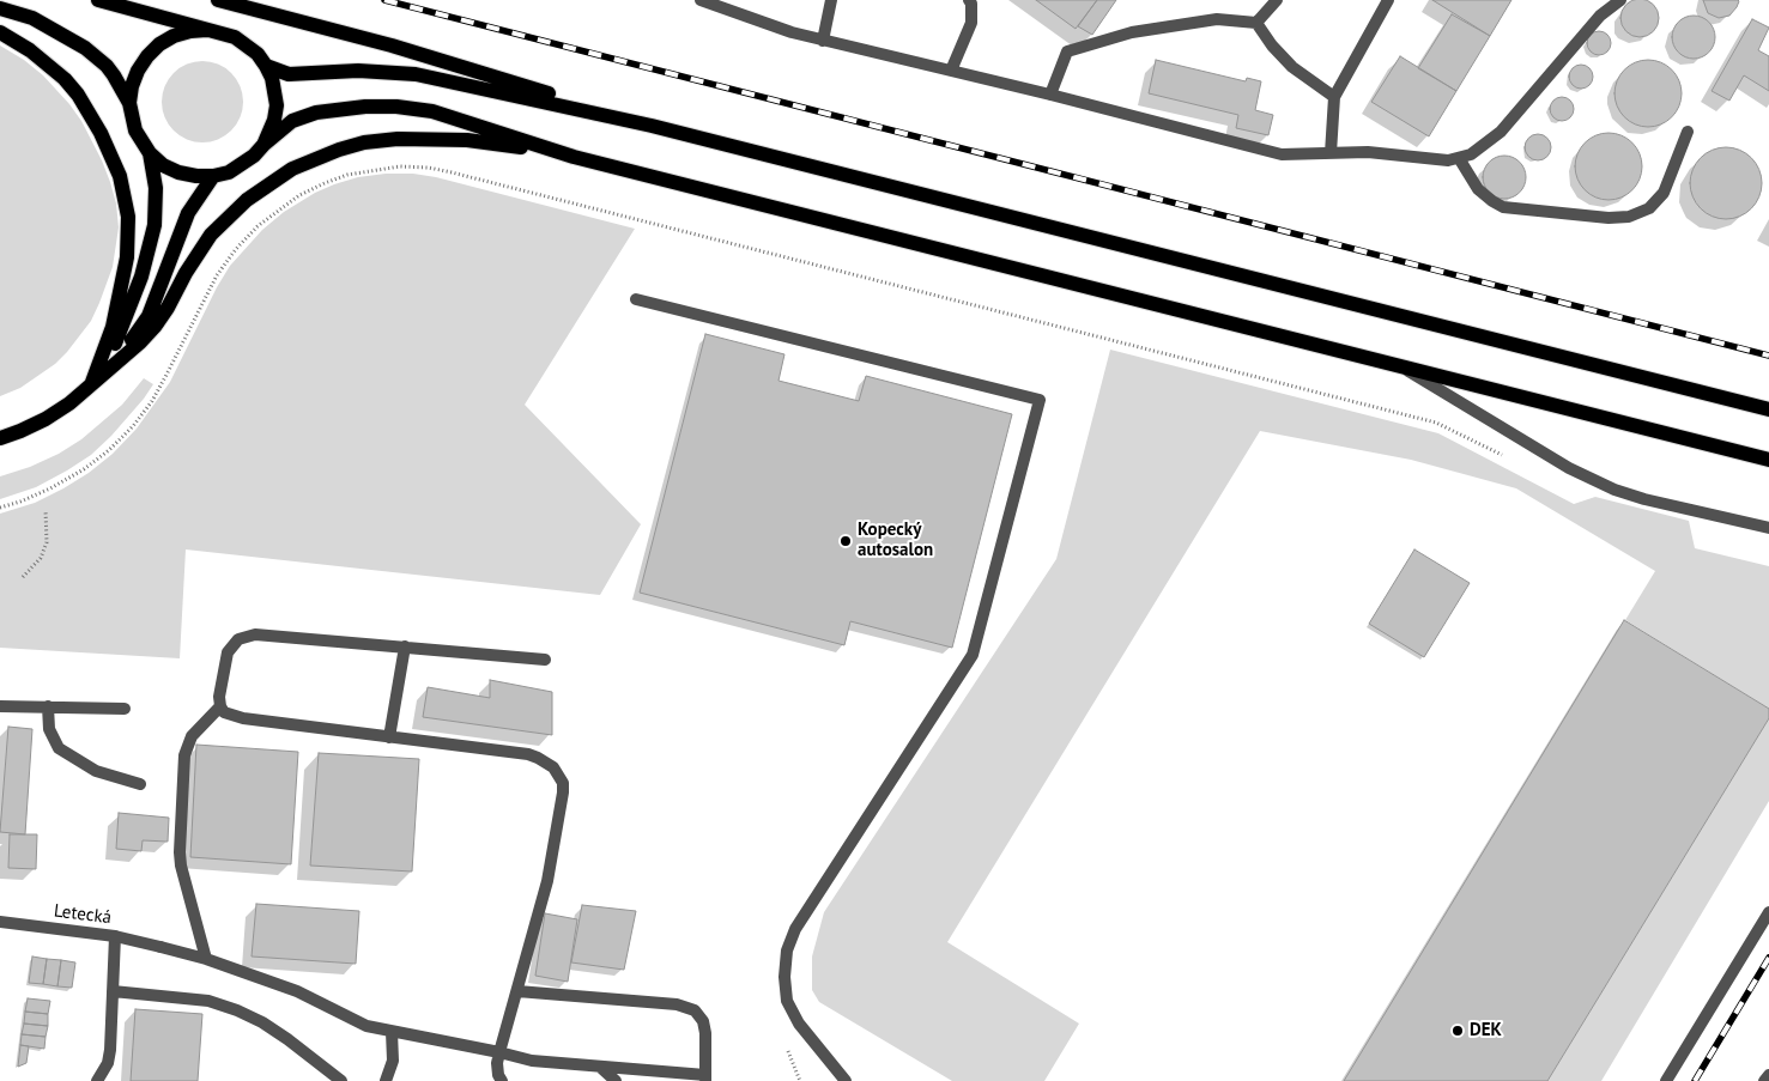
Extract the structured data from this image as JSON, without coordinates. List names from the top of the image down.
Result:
{
  "streets": {
    "street": ["Letecká"]
  },
  "places": ["Kopecký autosalon", "DEK"]
}
